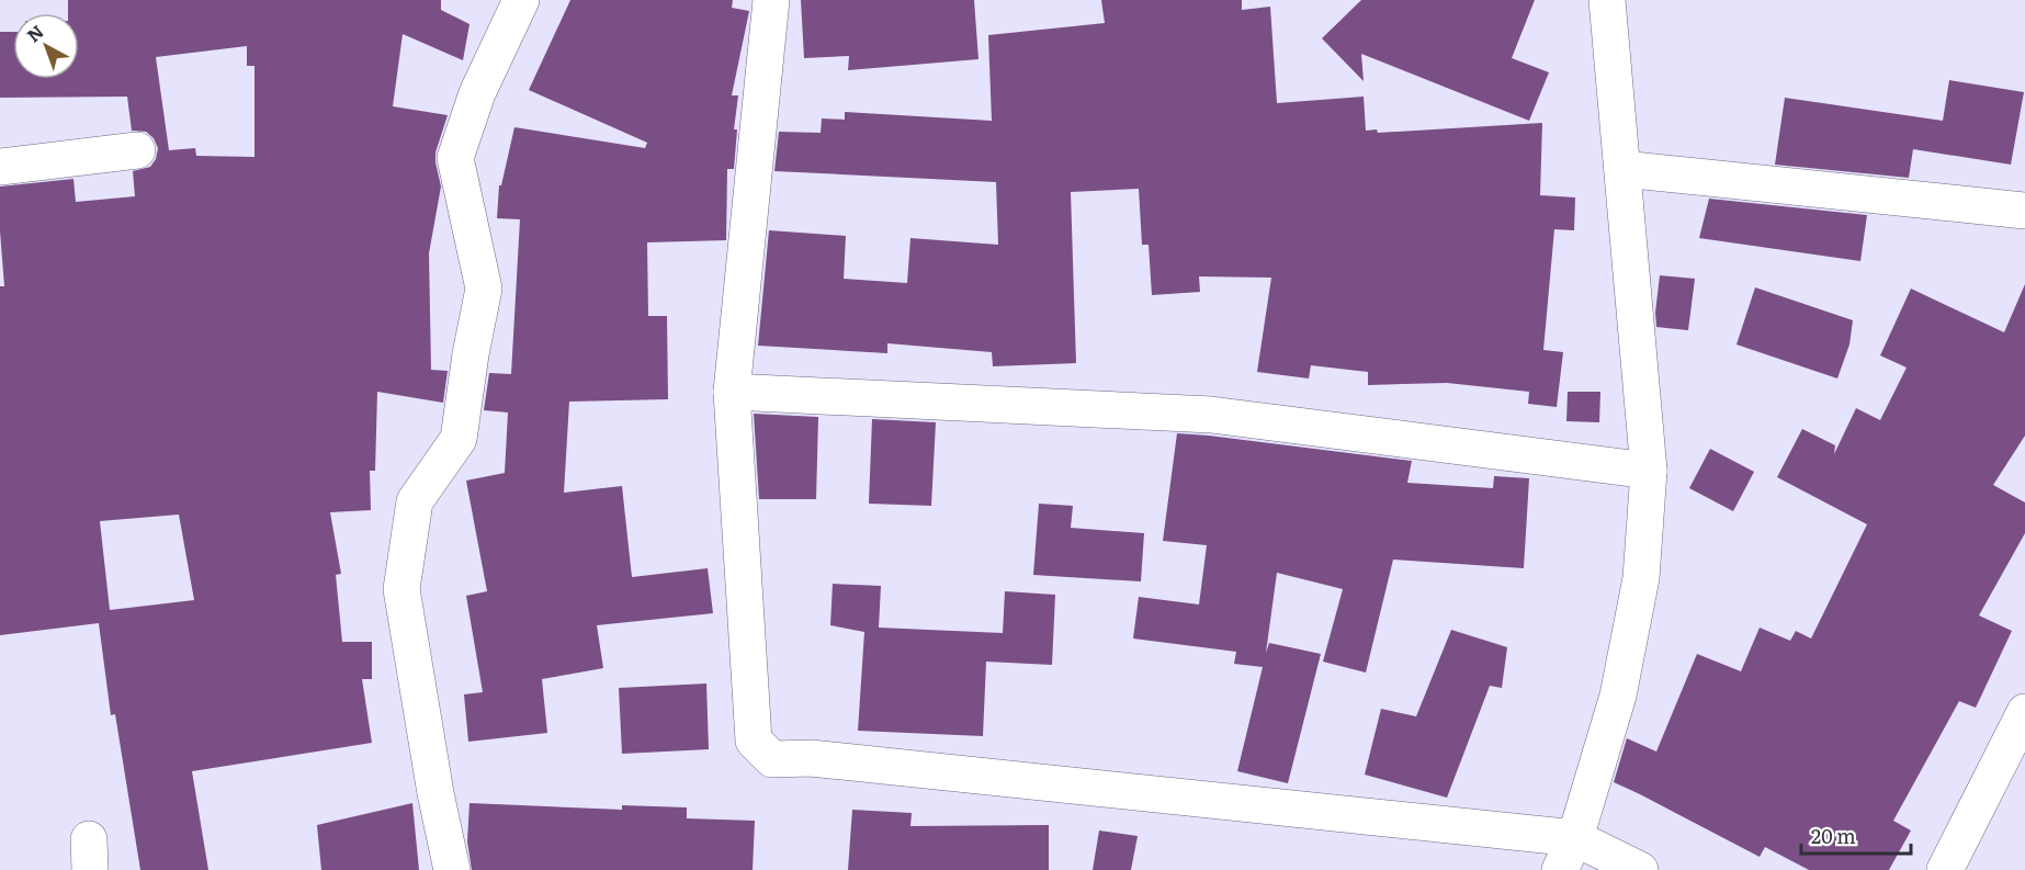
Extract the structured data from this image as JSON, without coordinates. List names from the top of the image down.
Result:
{
  "scale_bar": "20 m",
  "north": "top left"
}
